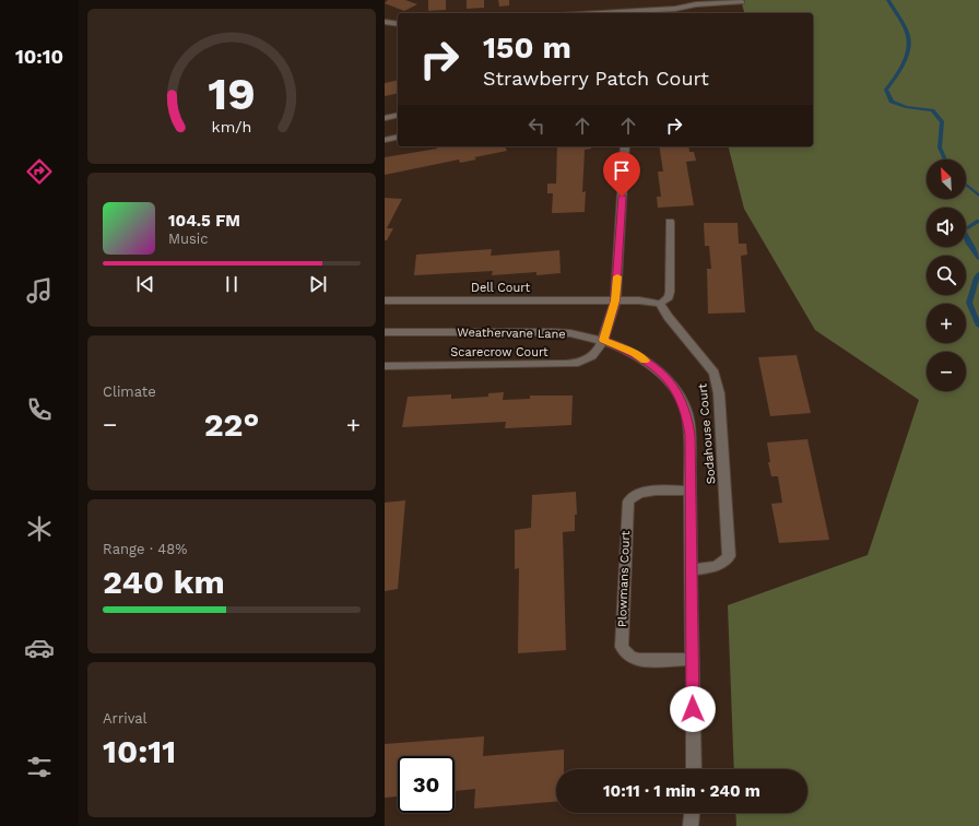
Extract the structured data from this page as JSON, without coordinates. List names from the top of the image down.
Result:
{
  "streets": {
    "street": [
      "Dell Court",
      "Weathervane Lane",
      "Scarecrow Court",
      "Sodahouse Court",
      "Plowmans Court"
    ]
  },
  "crossings": [
    ["Dell Court", "Scarecrow Court"],
    ["Weathervane Lane", "Scarecrow Court"],
    ["Weathervane Lane", "Sodahouse Court"],
    ["Weathervane Lane", "Plowmans Court"]
  ],
  "north": "top left",
  "page": {
    "tabs": "10:10",
    "turn": ["150 m", "Strawberry Patch Court"],
    "map_buttons": ["+", "−"],
    "song": ["104.5 FM", "Music"],
    "tile": [
      "Climate",
      ["Range · 48%", "240 km"],
      ["Arrival", "10:11"]
    ],
    "heat": ["−", "22°", "+"],
    "limit": "30",
    "trip": "10:11 · 1 min · 240 m",
    "gauge": ["19", "km/h"]
  }
}
